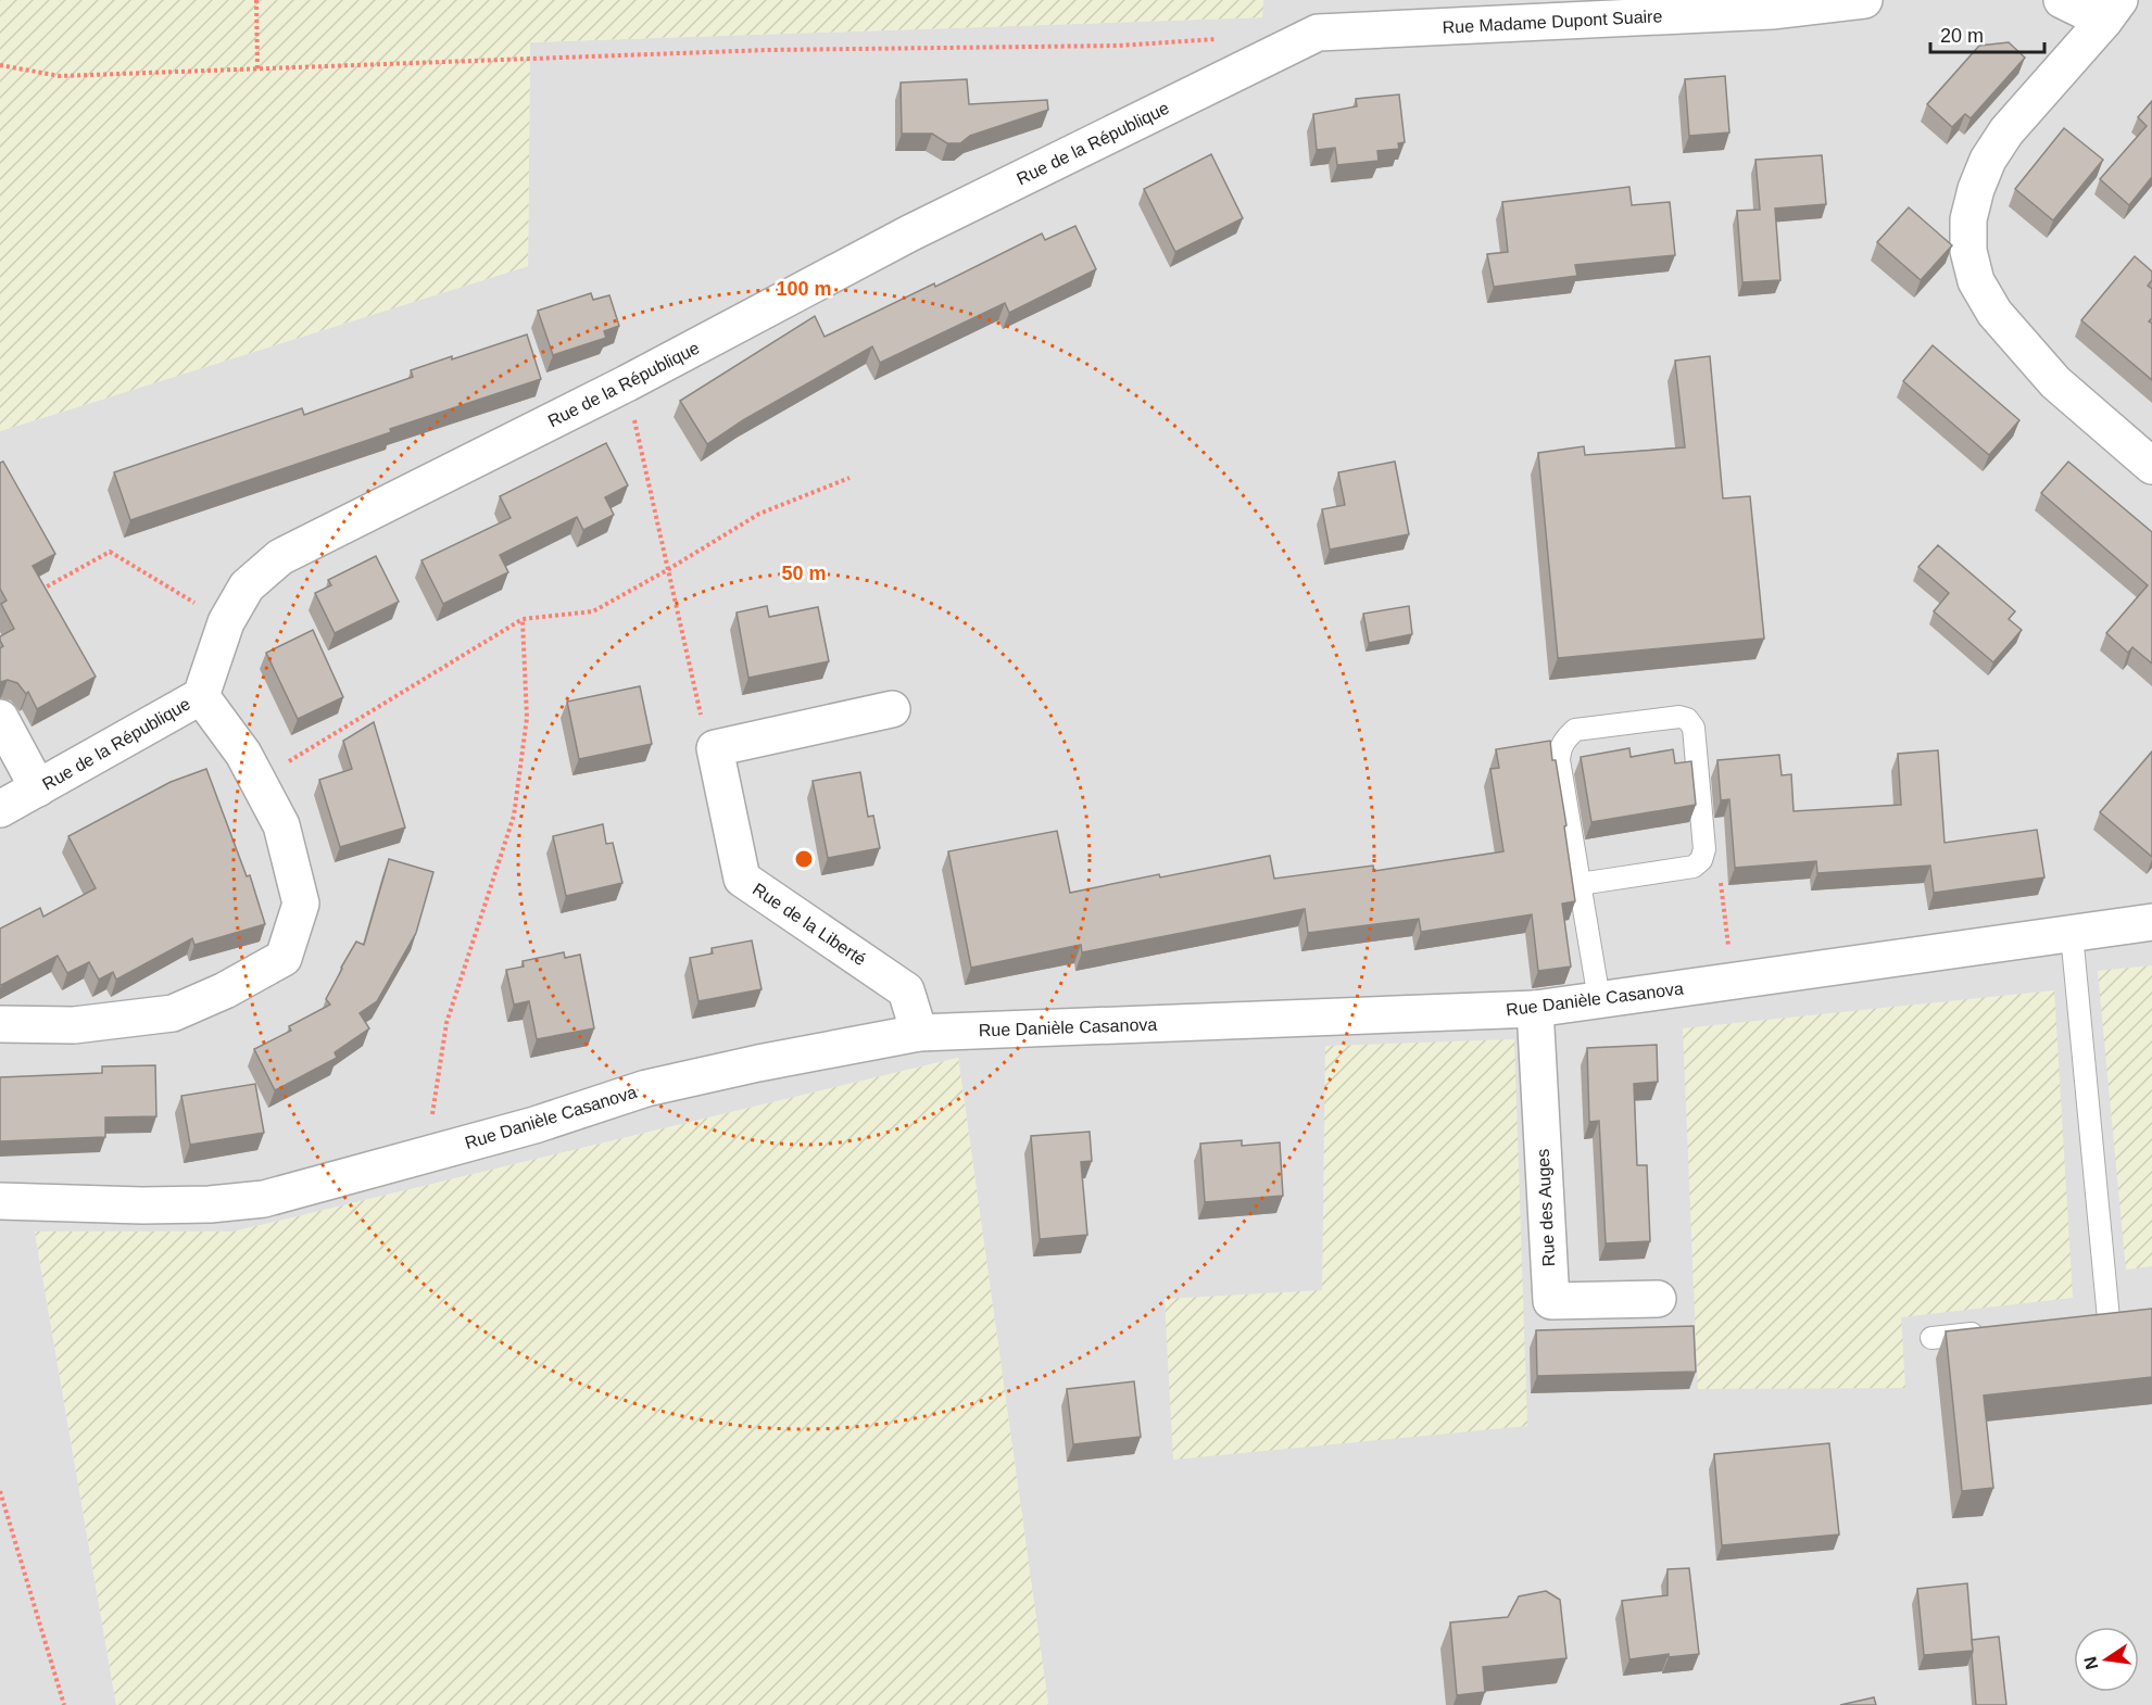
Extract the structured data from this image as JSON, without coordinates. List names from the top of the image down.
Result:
{
  "streets": {
    "street": [
      "Rue Madame Dupont Suaire",
      "Rue de la République",
      "Rue de la Liberté",
      "Rue Danièle Casanova",
      "Rue des Auges"
    ]
  },
  "crossings": [
    ["Rue Madame Dupont Suaire", "Rue de la République"],
    ["Rue de la Liberté", "Rue Danièle Casanova"],
    ["Rue Danièle Casanova", "Rue des Auges"]
  ],
  "scale_bar": "20 m",
  "north": "left",
  "rings": ["100 m", "50 m"]
}
